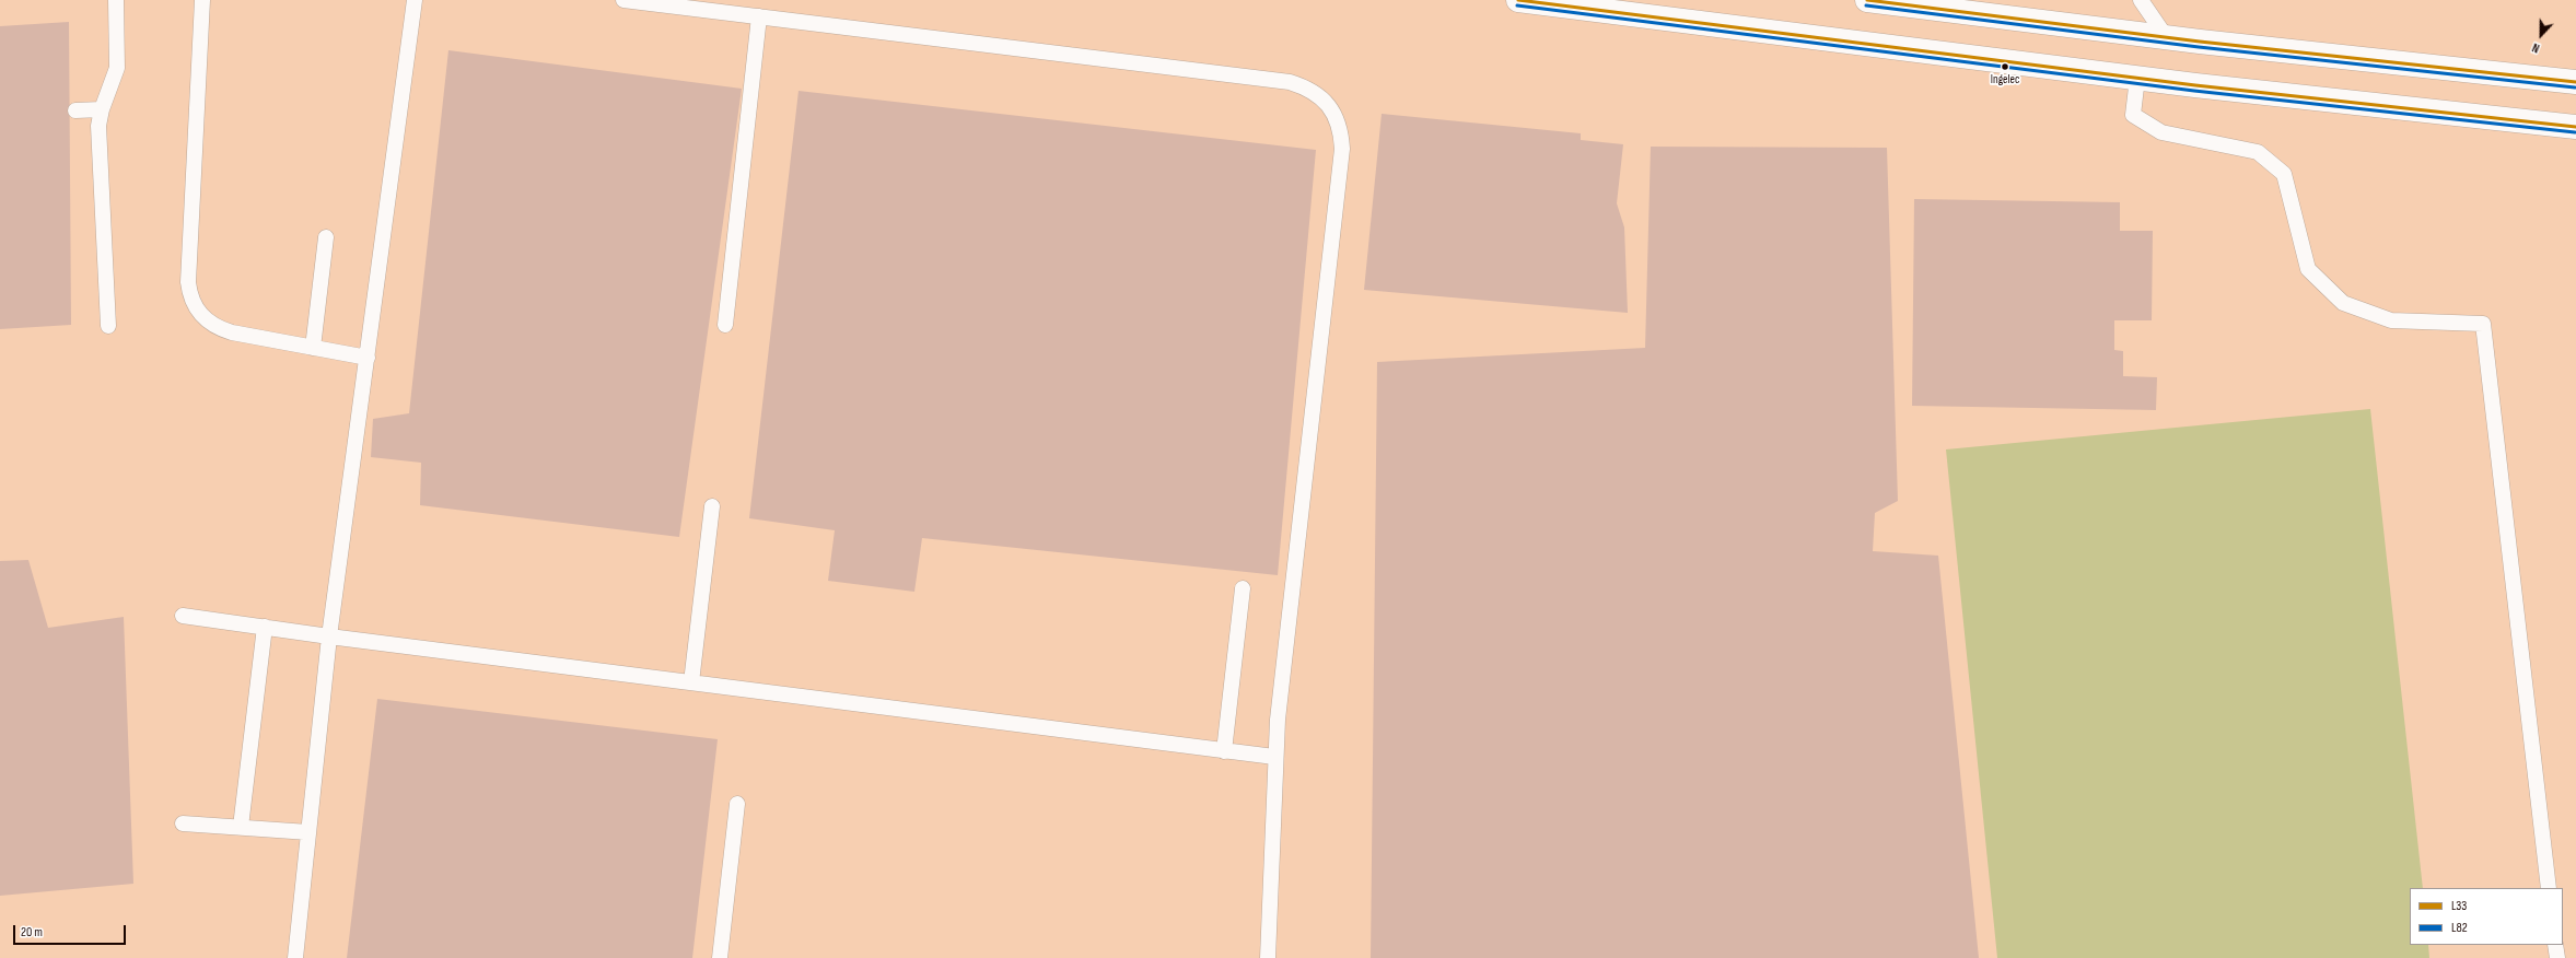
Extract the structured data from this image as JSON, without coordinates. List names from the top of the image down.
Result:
{
  "places": ["Ingelec"],
  "lines": ["transit line L33", "transit line L82"],
  "legend": ["L33", "L82"],
  "scale_bar": "20 m",
  "north": "bottom"
}
